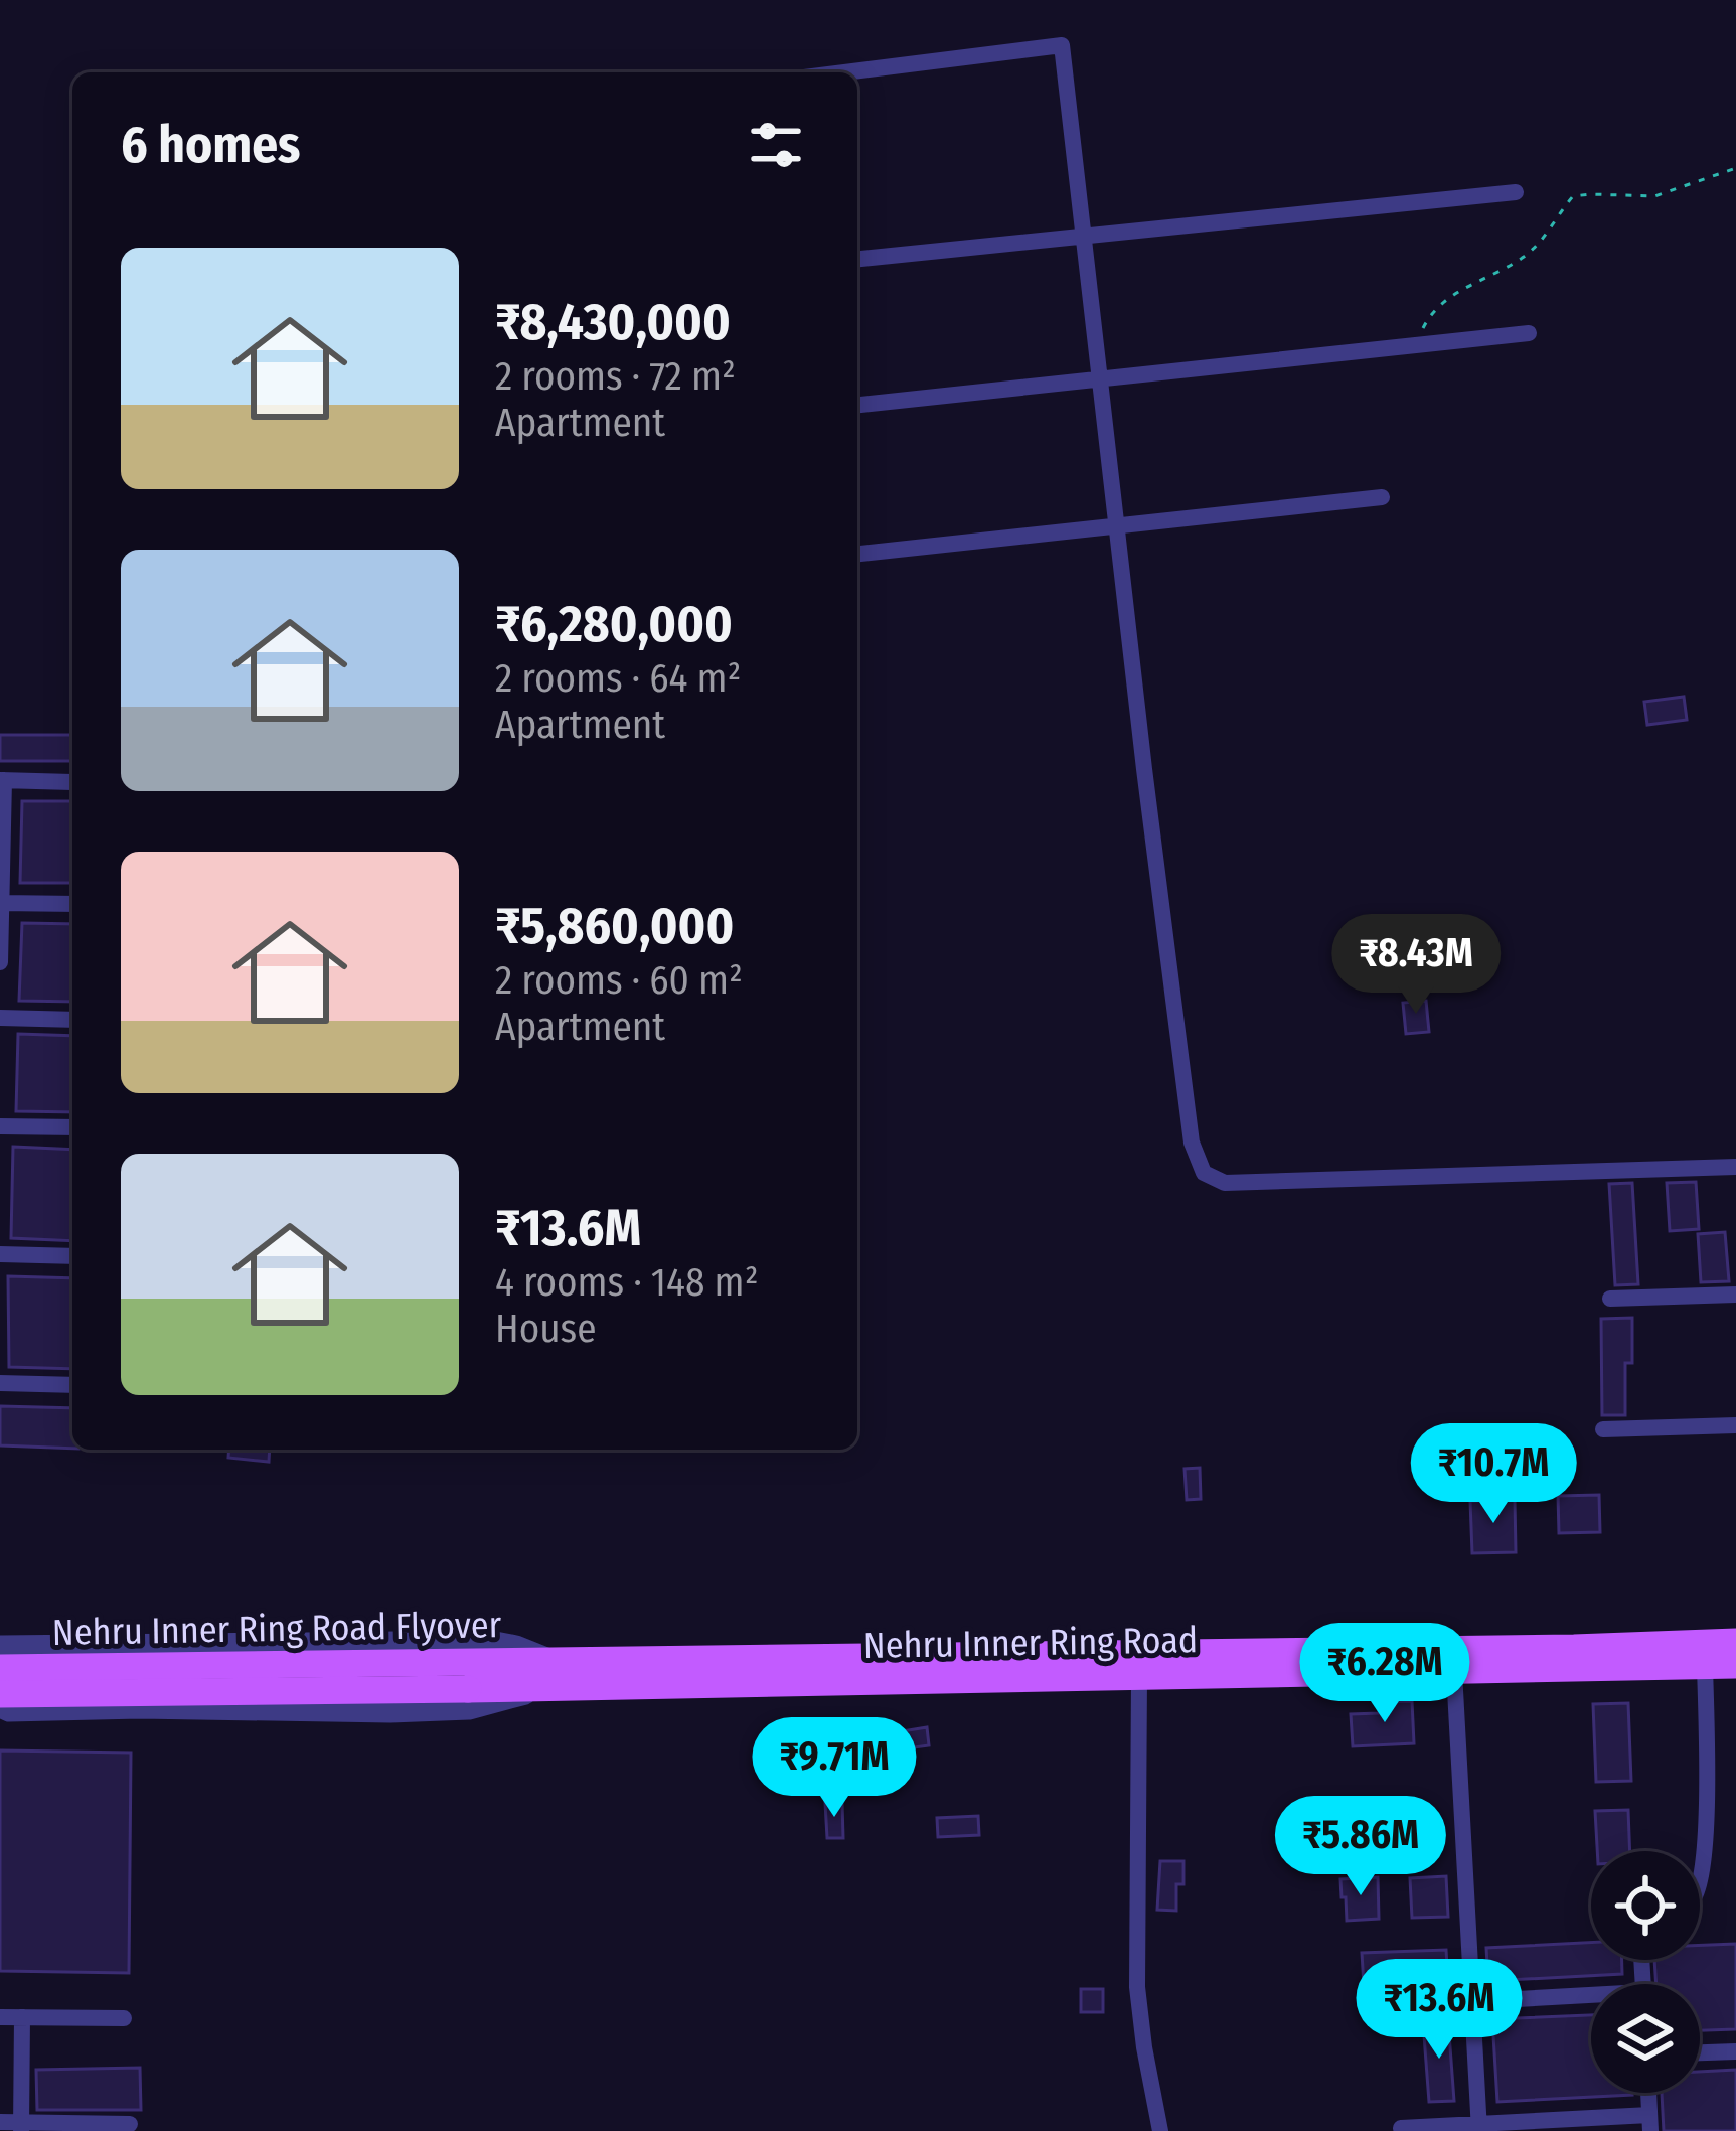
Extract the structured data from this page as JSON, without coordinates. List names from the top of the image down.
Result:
{
  "streets": {
    "main road": ["Nehru Inner Ring Road Flyover", "Nehru Inner Ring Road"]
  },
  "crossings": [
    ["Nehru Inner Ring Road Flyover", "Nehru Inner Ring Road"]
  ],
  "page": {
    "heading": "6 homes",
    "list": [
      {
        "name": "₹8,430,000",
        "note": "2 rooms · 72 m² · Apartment"
      },
      {
        "name": "₹6,280,000",
        "note": "2 rooms · 64 m² · Apartment"
      },
      {
        "name": "₹5,860,000",
        "note": "2 rooms · 60 m² · Apartment"
      },
      {
        "name": "₹13.6M",
        "note": "4 rooms · 148 m² · House"
      }
    ],
    "price": [
      "₹8.43M",
      "₹10.7M",
      "₹6.28M",
      "₹9.71M",
      "₹5.86M",
      "₹13.6M"
    ]
  }
}
